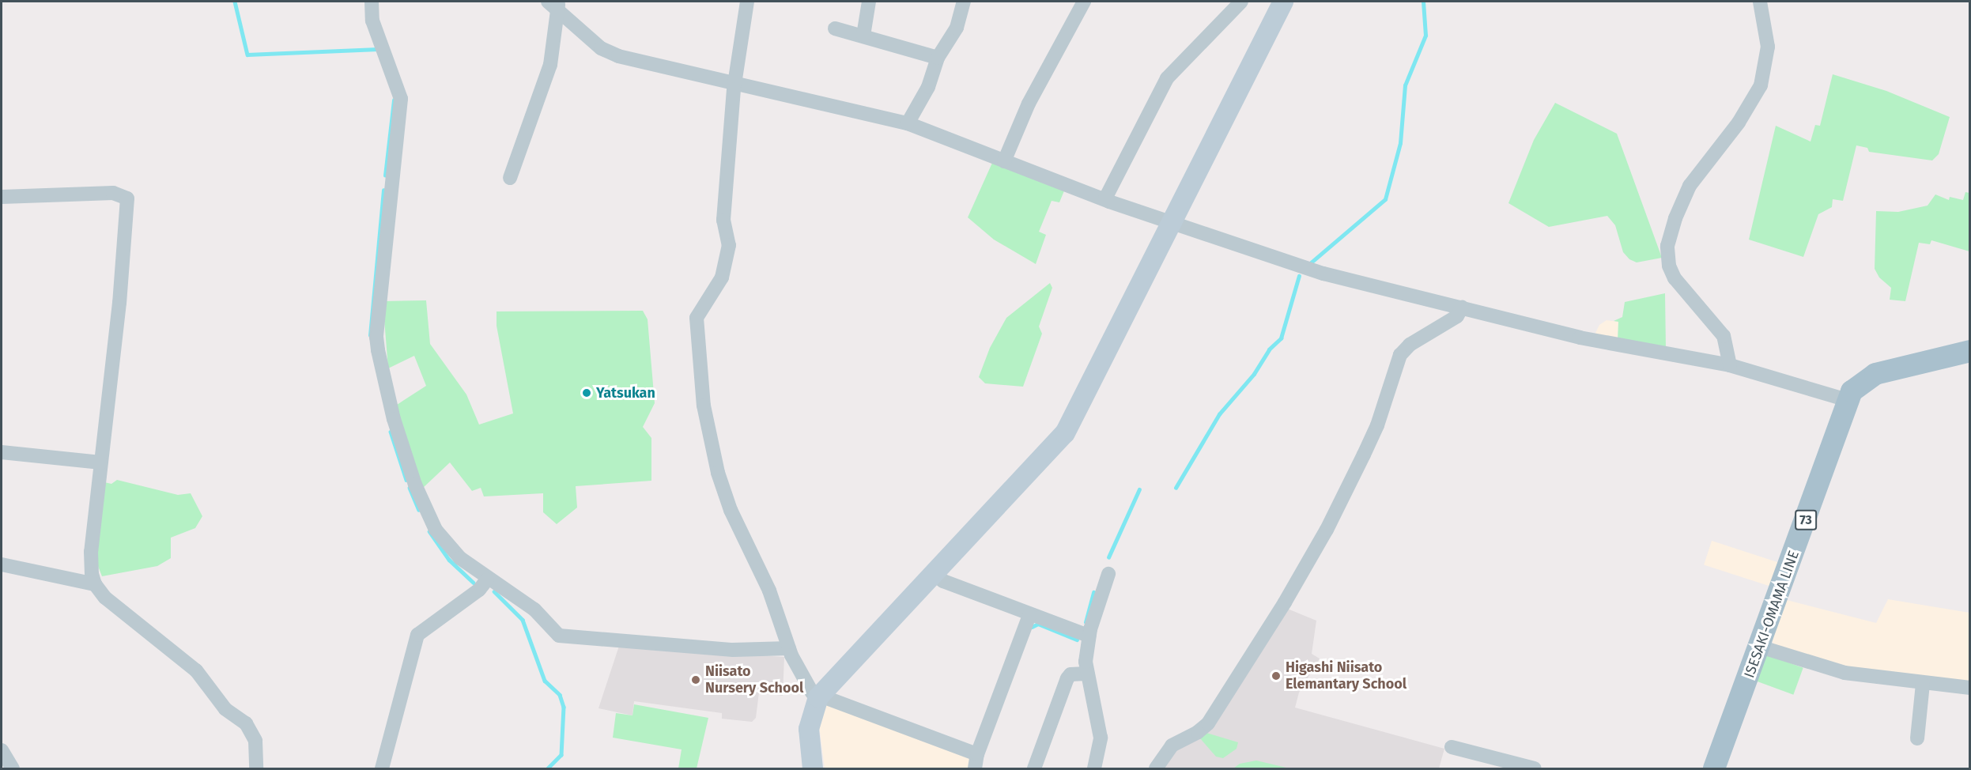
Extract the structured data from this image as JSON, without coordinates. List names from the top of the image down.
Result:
{
  "streets": {
    "main road": ["73", "ISESAKI-OMAMA LINE"]
  },
  "places": ["Yatsukan", "Higashi Niisato Elemantary School", "Niisato Nursery School"]
}
